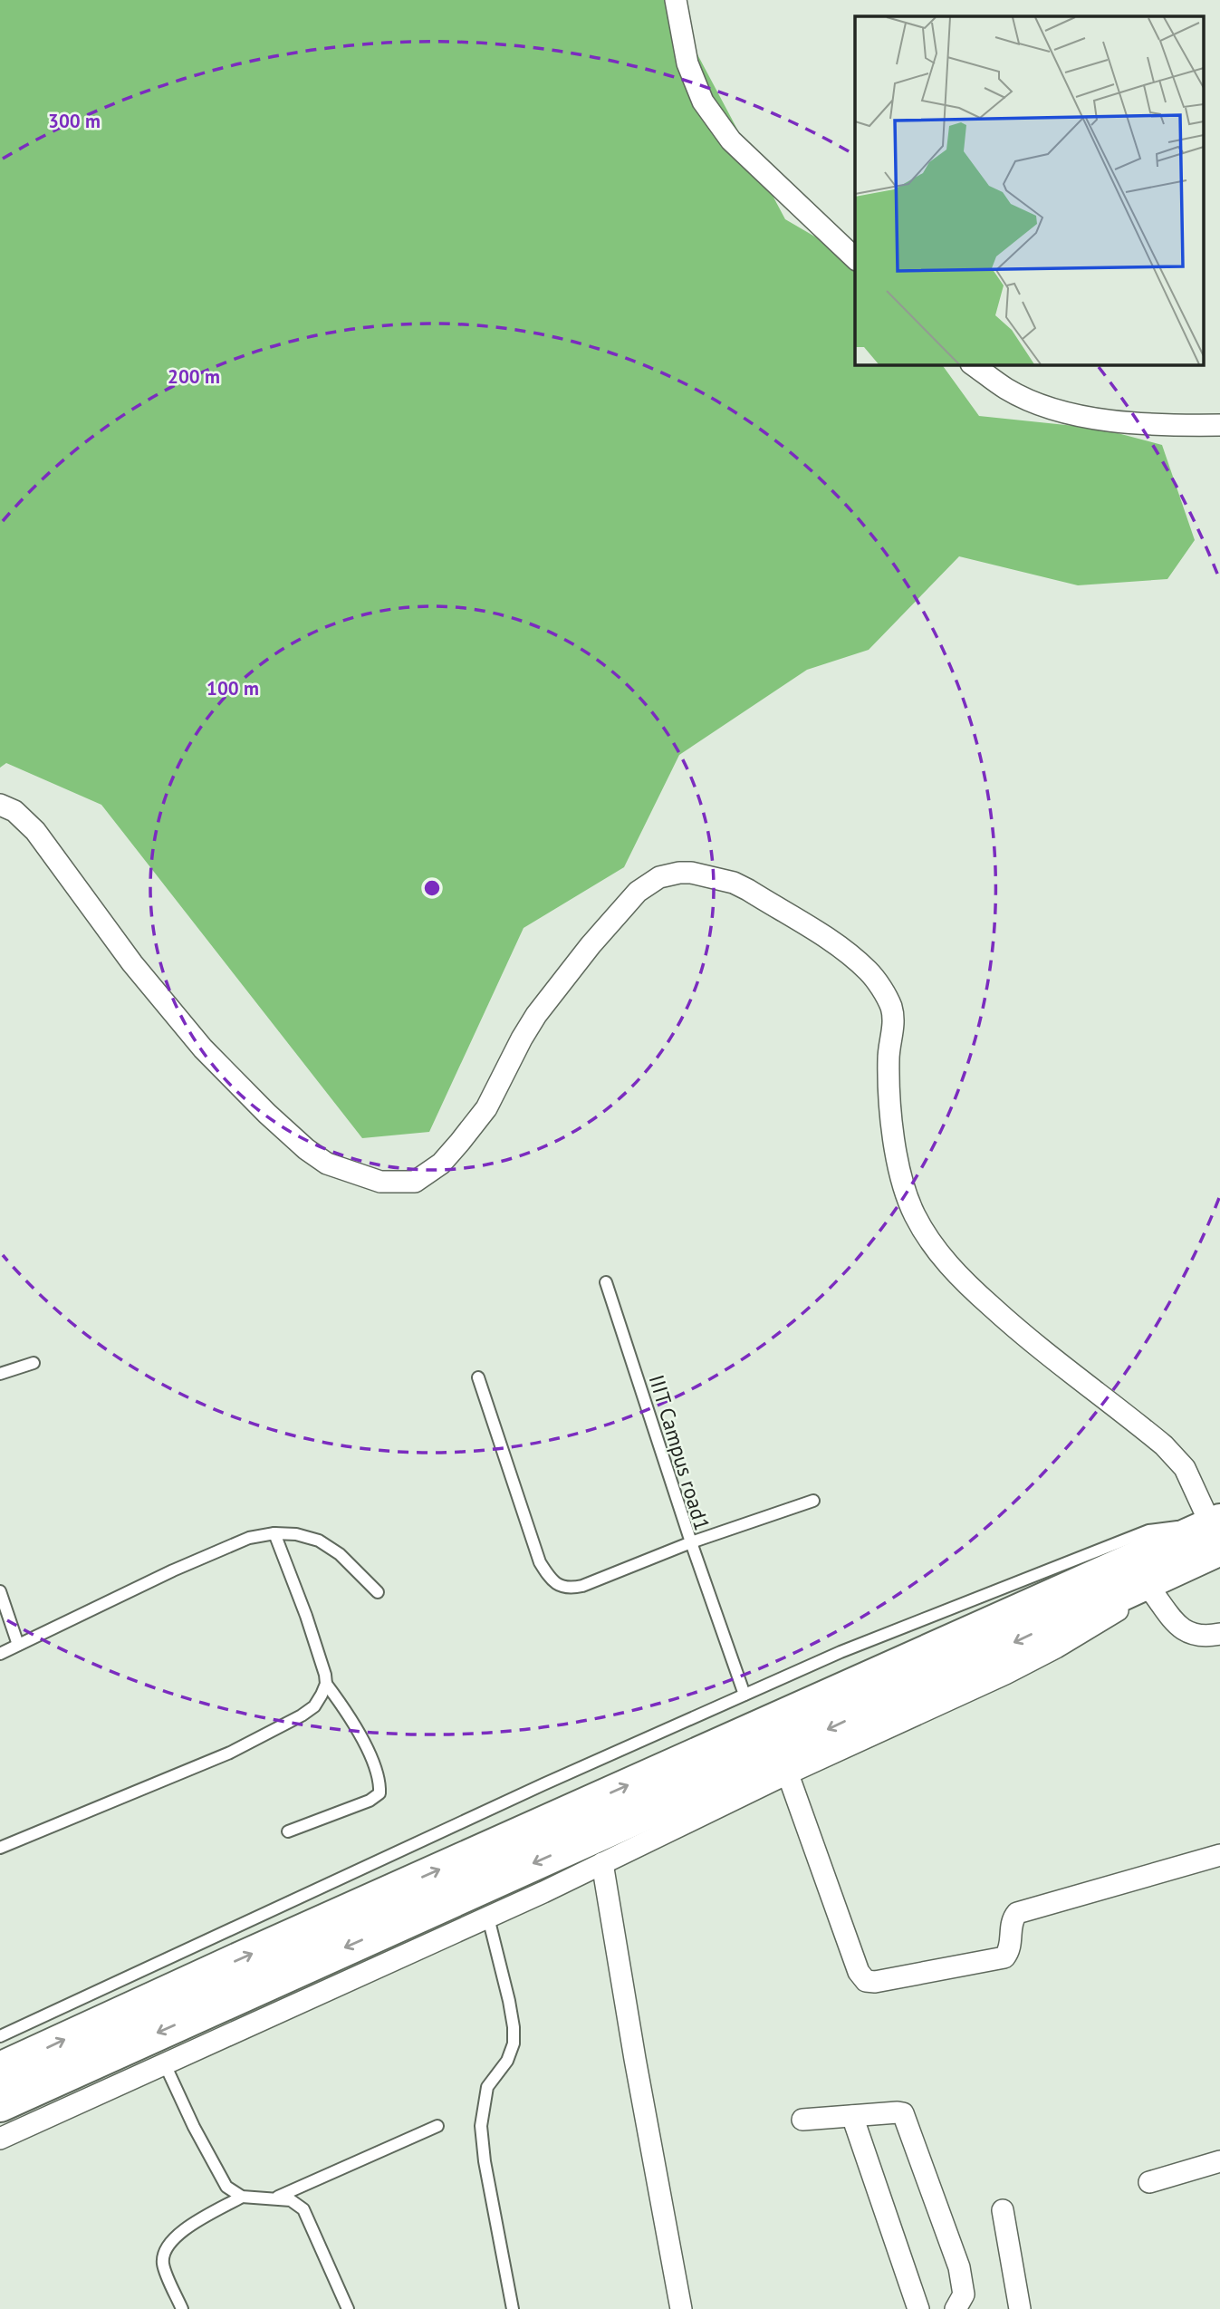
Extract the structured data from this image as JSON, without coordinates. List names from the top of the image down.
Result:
{
  "streets": {
    "lane": ["IIIT Campus road1"]
  },
  "rings": ["300 m", "200 m", "100 m"]
}
